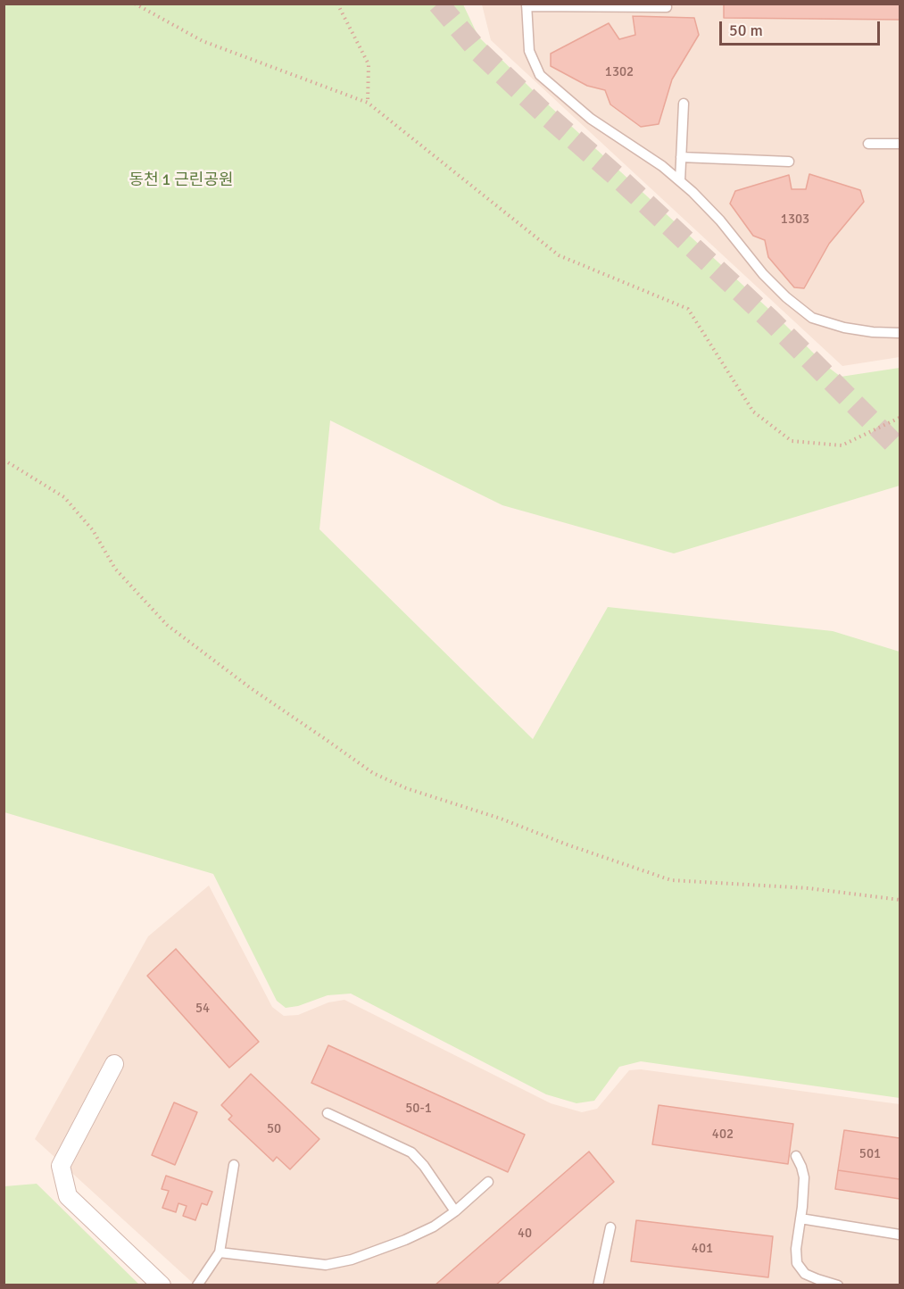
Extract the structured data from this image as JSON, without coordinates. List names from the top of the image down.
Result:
{
  "parks": ["동천 1 근린공원"],
  "house_numbers": [
    "1302",
    "1303",
    "54",
    "50-1",
    "50",
    "402",
    "501",
    "40",
    "401"
  ],
  "scale_bar": "50 m"
}
